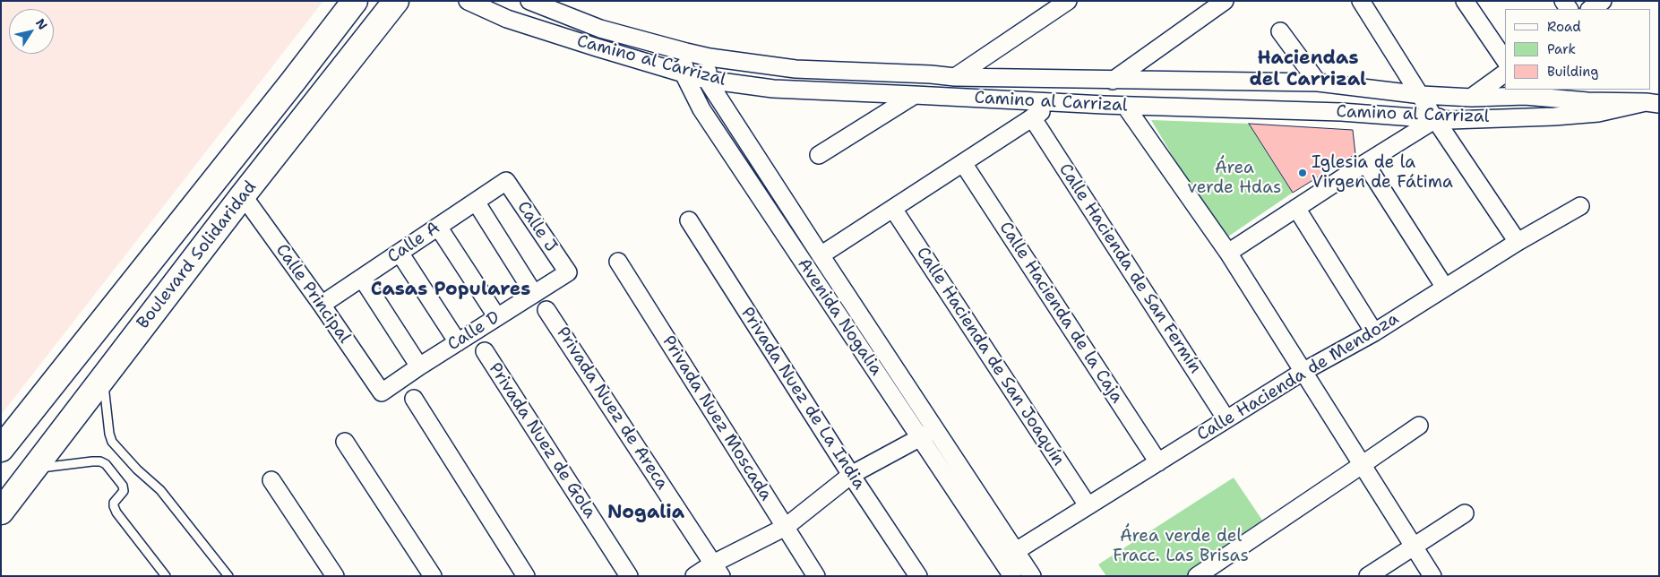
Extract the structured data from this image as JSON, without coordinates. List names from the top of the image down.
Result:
{
  "streets": {
    "highway": ["Boulevard Solidaridad"],
    "street": [
      "Camino al Carrizal",
      "Calle J",
      "Calle A",
      "Calle Hacienda de San Fermín",
      "Calle Principal",
      "Calle Hacienda de la Caja",
      "Avenida Nogalia",
      "Calle D",
      "Calle Hacienda de San Joaquín",
      "Calle Hacienda de Mendoza",
      "Privada Nuez de La India",
      "Privada Nuez de Areca",
      "Privada Nuez Moscada",
      "Privada Nuez de Gola"
    ]
  },
  "crossings": [
    ["Camino al Carrizal", "Avenida Nogalia"],
    ["Calle J", "Calle A"],
    ["Calle J", "Calle D"],
    ["Calle A", "Calle Principal"],
    ["Boulevard Solidaridad", "Calle Principal"],
    ["Calle Hacienda de San Fermín", "Calle Hacienda de Mendoza"],
    ["Calle Principal", "Calle D"],
    ["Calle Hacienda de la Caja", "Calle Hacienda de Mendoza"],
    ["Avenida Nogalia", "Calle Hacienda de Mendoza"],
    ["Calle Hacienda de San Joaquín", "Calle Hacienda de Mendoza"]
  ],
  "districts": ["Haciendas del Carrizal", "Casas Populares", "Nogalia"],
  "parks": ["Área verde Hdas", "Área verde del Fracc. Las Brisas"],
  "places": ["Iglesia de la Virgen de Fátima"],
  "legend": ["Road", "Park", "Building"],
  "north": "top right"
}
